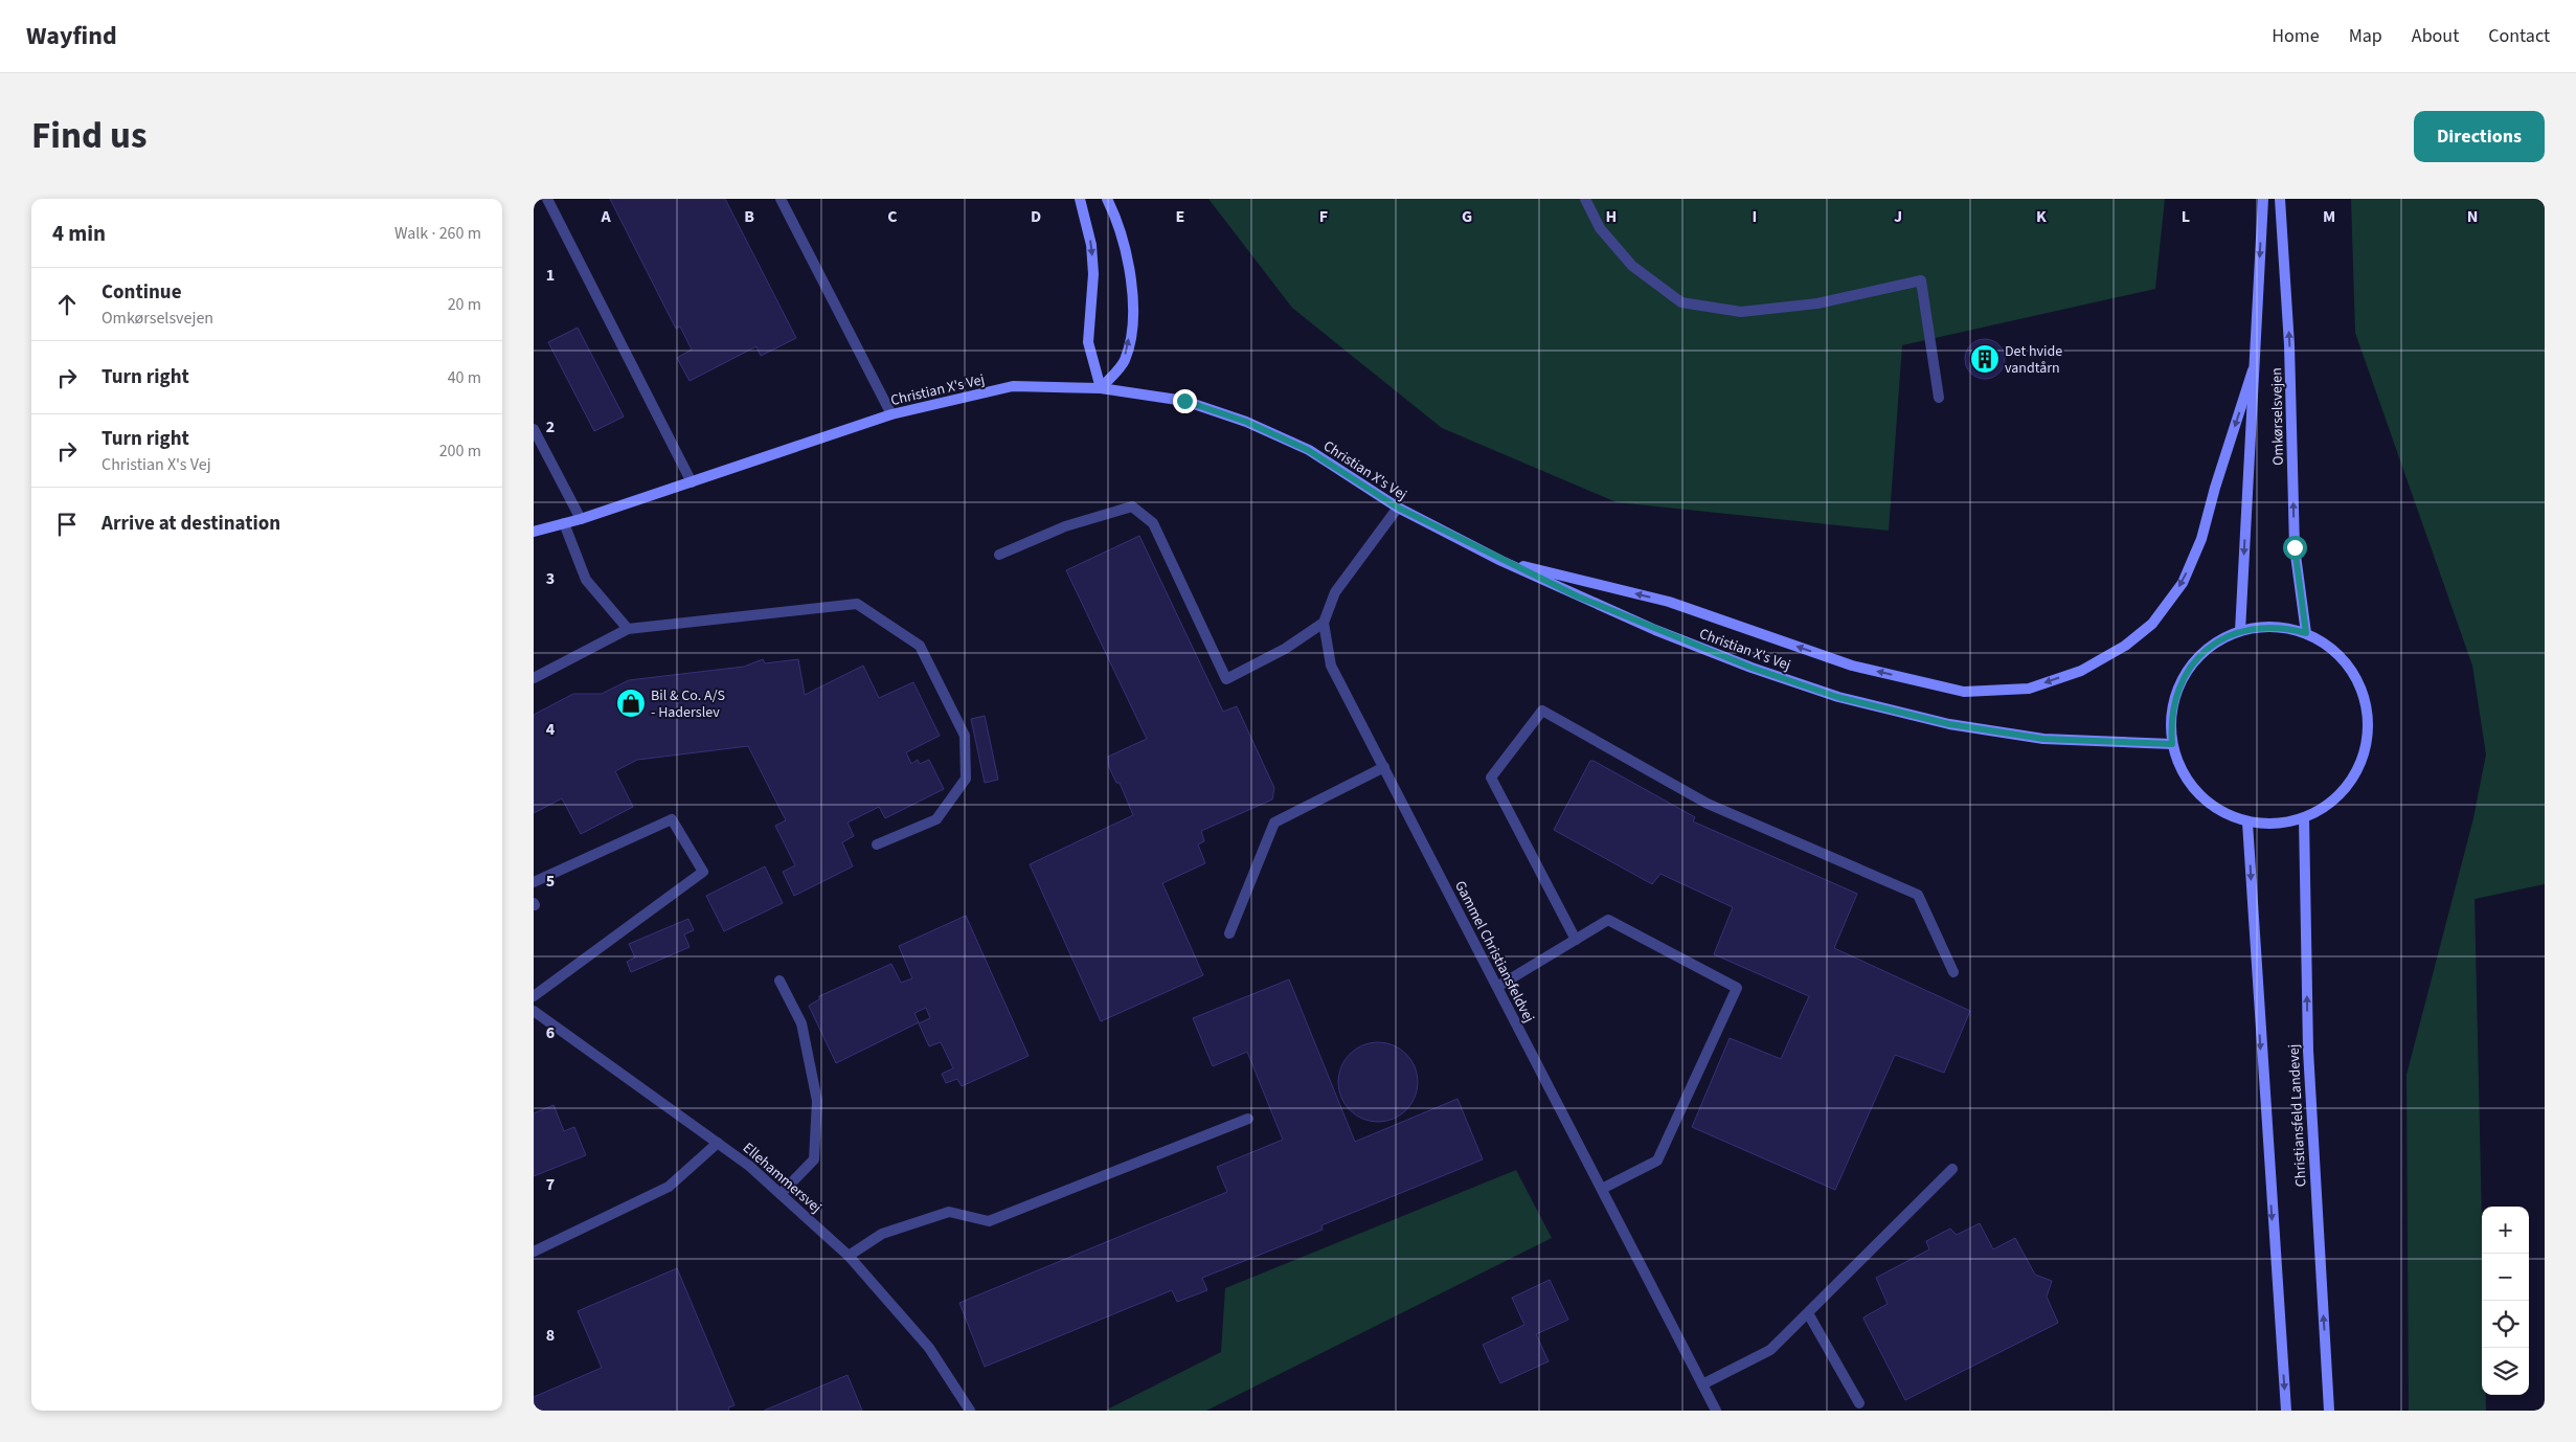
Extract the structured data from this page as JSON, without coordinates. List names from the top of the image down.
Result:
{
  "streets": {
    "street": [
      "Christian X's Vej",
      "Omkørselsvejen",
      "Gammel Christiansfeldvej",
      "Christiansfeld Landevej",
      "Ellehammersvej"
    ]
  },
  "places": {
    "building": ["Det hvide vandtårn"],
    "shop": ["Bil & Co. A/S - Haderslev"]
  },
  "page": {
    "header": "Wayfind",
    "nav": [
      "Home",
      "Map",
      "About",
      "Contact"
    ],
    "title": "Find us",
    "buttons": "Directions",
    "heading": ["4 min", "Walk · 260 m"],
    "list": [
      ["Continue", "Omkørselsvejen", "20 m"],
      ["Turn right", "40 m"],
      ["Turn right", "Christian X's Vej", "200 m"],
      "Arrive at destination"
    ],
    "map_buttons": ["+", "−"]
  },
  "grid": {
    "columns": [
      "A",
      "B",
      "C",
      "D",
      "E",
      "F",
      "G",
      "H",
      "I",
      "J",
      "K",
      "L",
      "M",
      "N"
    ],
    "rows": [
      "1",
      "2",
      "3",
      "4",
      "5",
      "6",
      "7",
      "8"
    ]
  }
}
